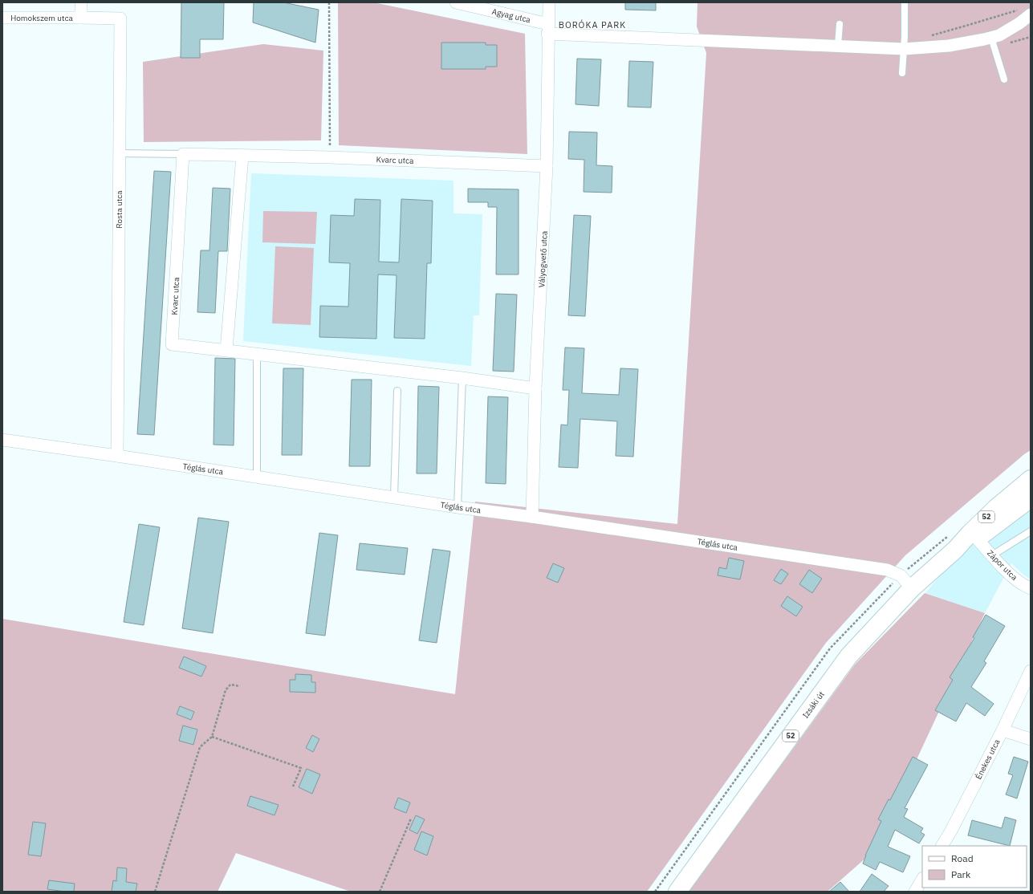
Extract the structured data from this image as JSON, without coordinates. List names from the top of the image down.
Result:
{
  "streets": {
    "main road": ["52", "Izsáki út"],
    "street": [
      "Agyag utca",
      "Homokszem utca",
      "Kvarc utca",
      "Rosta utca",
      "Vályogvető utca",
      "Téglás utca",
      "Zápor utca",
      "Énekes utca"
    ]
  },
  "crossings": [
    ["Agyag utca", "Vályogvető utca"],
    ["Homokszem utca", "Rosta utca"],
    ["Kvarc utca", "Vályogvető utca"],
    ["Rosta utca", "Téglás utca"],
    ["Vályogvető utca", "Téglás utca"],
    ["Téglás utca", "Izsáki út"],
    ["Zápor utca", "Izsáki út"]
  ],
  "districts": ["BORÓKA PARK"],
  "legend": ["Road", "Park"]
}
